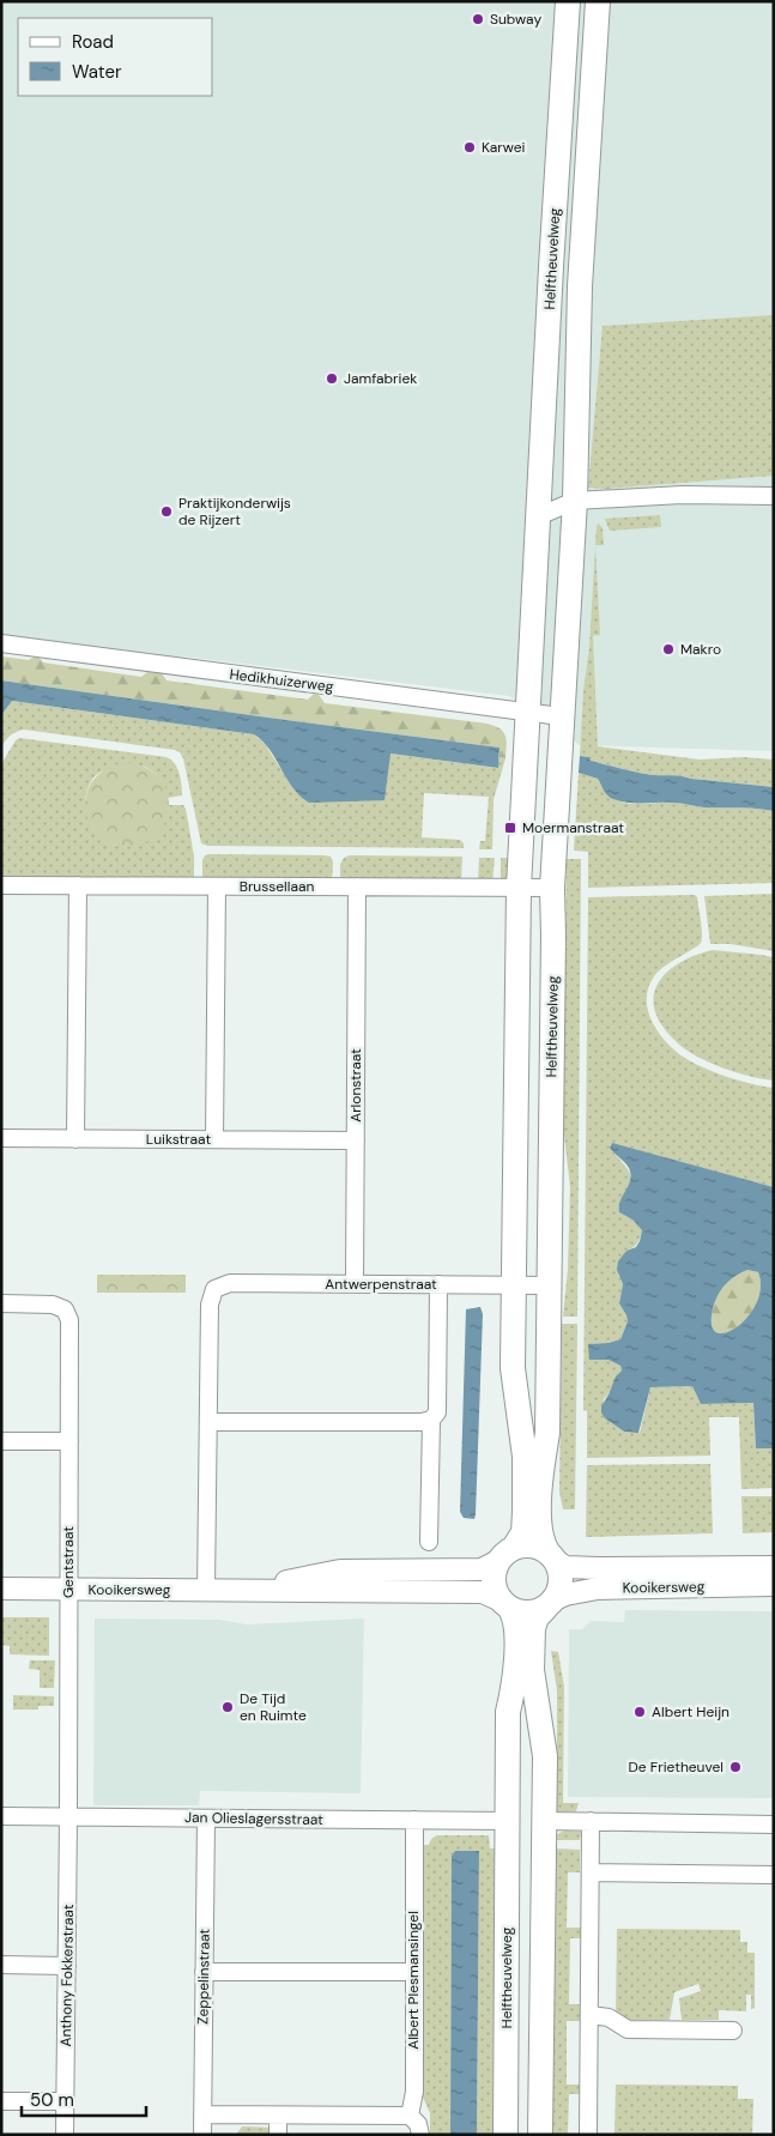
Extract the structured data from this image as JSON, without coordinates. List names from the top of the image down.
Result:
{
  "streets": {
    "main road": ["Helftheuvelweg"],
    "street": [
      "Hedikhuizerweg",
      "Brussellaan",
      "Arlonstraat",
      "Luikstraat",
      "Antwerpenstraat",
      "Gentstraat",
      "Kooikersweg",
      "Jan Olieslagersstraat",
      "Anthony Fokkerstraat",
      "Zeppelinstraat",
      "Albert Plesmansingel"
    ]
  },
  "crossings": [
    ["Helftheuvelweg", "Hedikhuizerweg"],
    ["Helftheuvelweg", "Brussellaan"],
    ["Helftheuvelweg", "Antwerpenstraat"],
    ["Helftheuvelweg", "Kooikersweg"],
    ["Helftheuvelweg", "Jan Olieslagersstraat"],
    ["Brussellaan", "Arlonstraat"],
    ["Arlonstraat", "Luikstraat"],
    ["Arlonstraat", "Antwerpenstraat"],
    ["Gentstraat", "Kooikersweg"],
    ["Gentstraat", "Jan Olieslagersstraat"],
    ["Gentstraat", "Anthony Fokkerstraat"],
    ["Jan Olieslagersstraat", "Anthony Fokkerstraat"],
    ["Jan Olieslagersstraat", "Zeppelinstraat"],
    ["Jan Olieslagersstraat", "Albert Plesmansingel"]
  ],
  "places": {
    "other": [
      "Subway",
      "Karwei",
      "Jamfabriek",
      "Praktijkonderwijs de Rijzert",
      "Makro",
      "De Tijd en Ruimte",
      "Albert Heijn",
      "De Frietheuvel"
    ],
    "transit": ["Moermanstraat"]
  },
  "legend": ["Road", "Water"],
  "scale_bar": "50 m"
}
